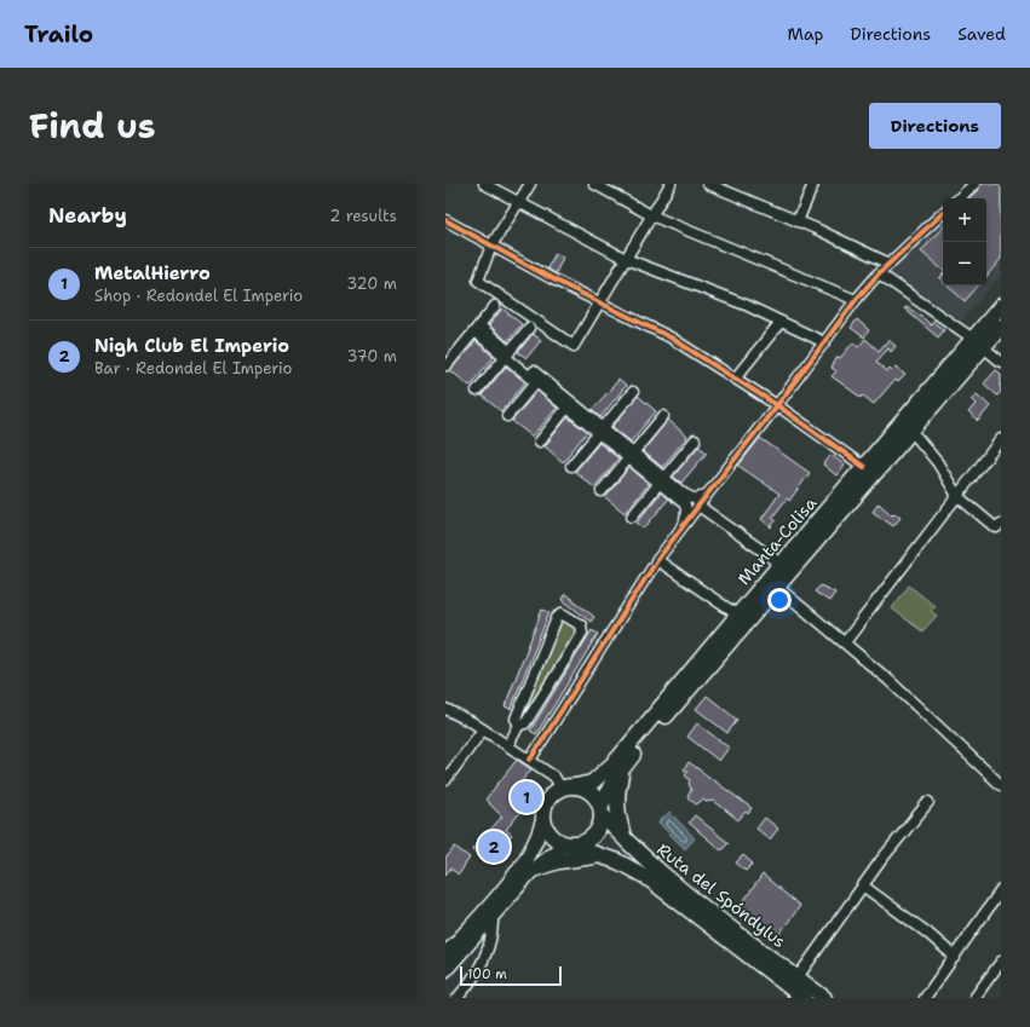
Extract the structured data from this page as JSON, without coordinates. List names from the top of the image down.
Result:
{
  "streets": {
    "highway": ["Manta-Colisa", "Ruta del Spóndylus"]
  },
  "crossings": [
    ["Manta-Colisa", "Ruta del Spóndylus"]
  ],
  "scale_bar": "100 m",
  "page": {
    "header": "Trailo",
    "nav": ["Map", "Directions", "Saved"],
    "title": "Find us",
    "buttons": "Directions",
    "heading": ["Nearby", "2 results"],
    "map_buttons": ["+", "−"],
    "list": [
      {
        "mark": "1",
        "name": "MetalHierro",
        "note": "Shop · Redondel El Imperio",
        "value": "320 m"
      },
      {
        "mark": "2",
        "name": "Nigh Club El Imperio",
        "note": "Bar · Redondel El Imperio",
        "value": "370 m"
      }
    ],
    "pins": ["1", "2"],
    "scale": "100 m"
  }
}
